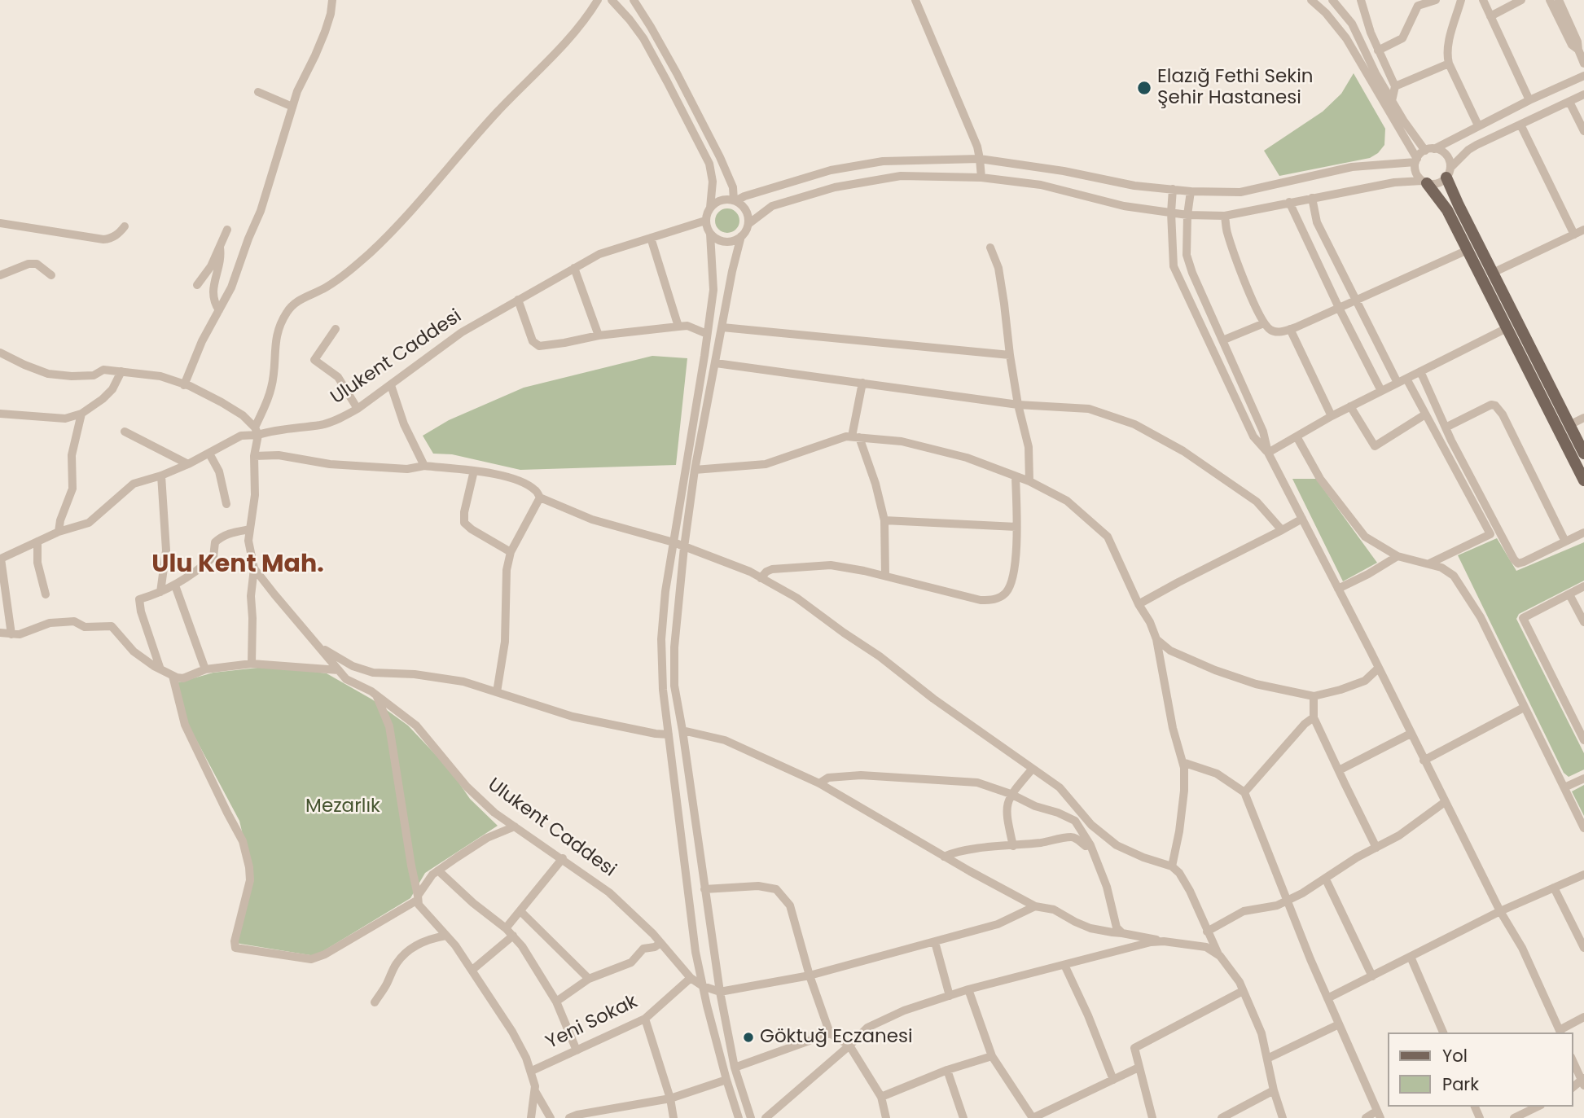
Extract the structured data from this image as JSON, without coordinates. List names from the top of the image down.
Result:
{
  "streets": {
    "street": ["Ulukent Caddesi", "Yeni Sokak"]
  },
  "crossings": [
    ["Ulukent Caddesi", "Yeni Sokak"]
  ],
  "districts": ["Ulu Kent Mah."],
  "parks": ["Mezarlık"],
  "places": ["Elazığ Fethi Sekin Şehir Hastanesi", "Göktuğ Eczanesi"],
  "legend": ["Yol", "Park"]
}
